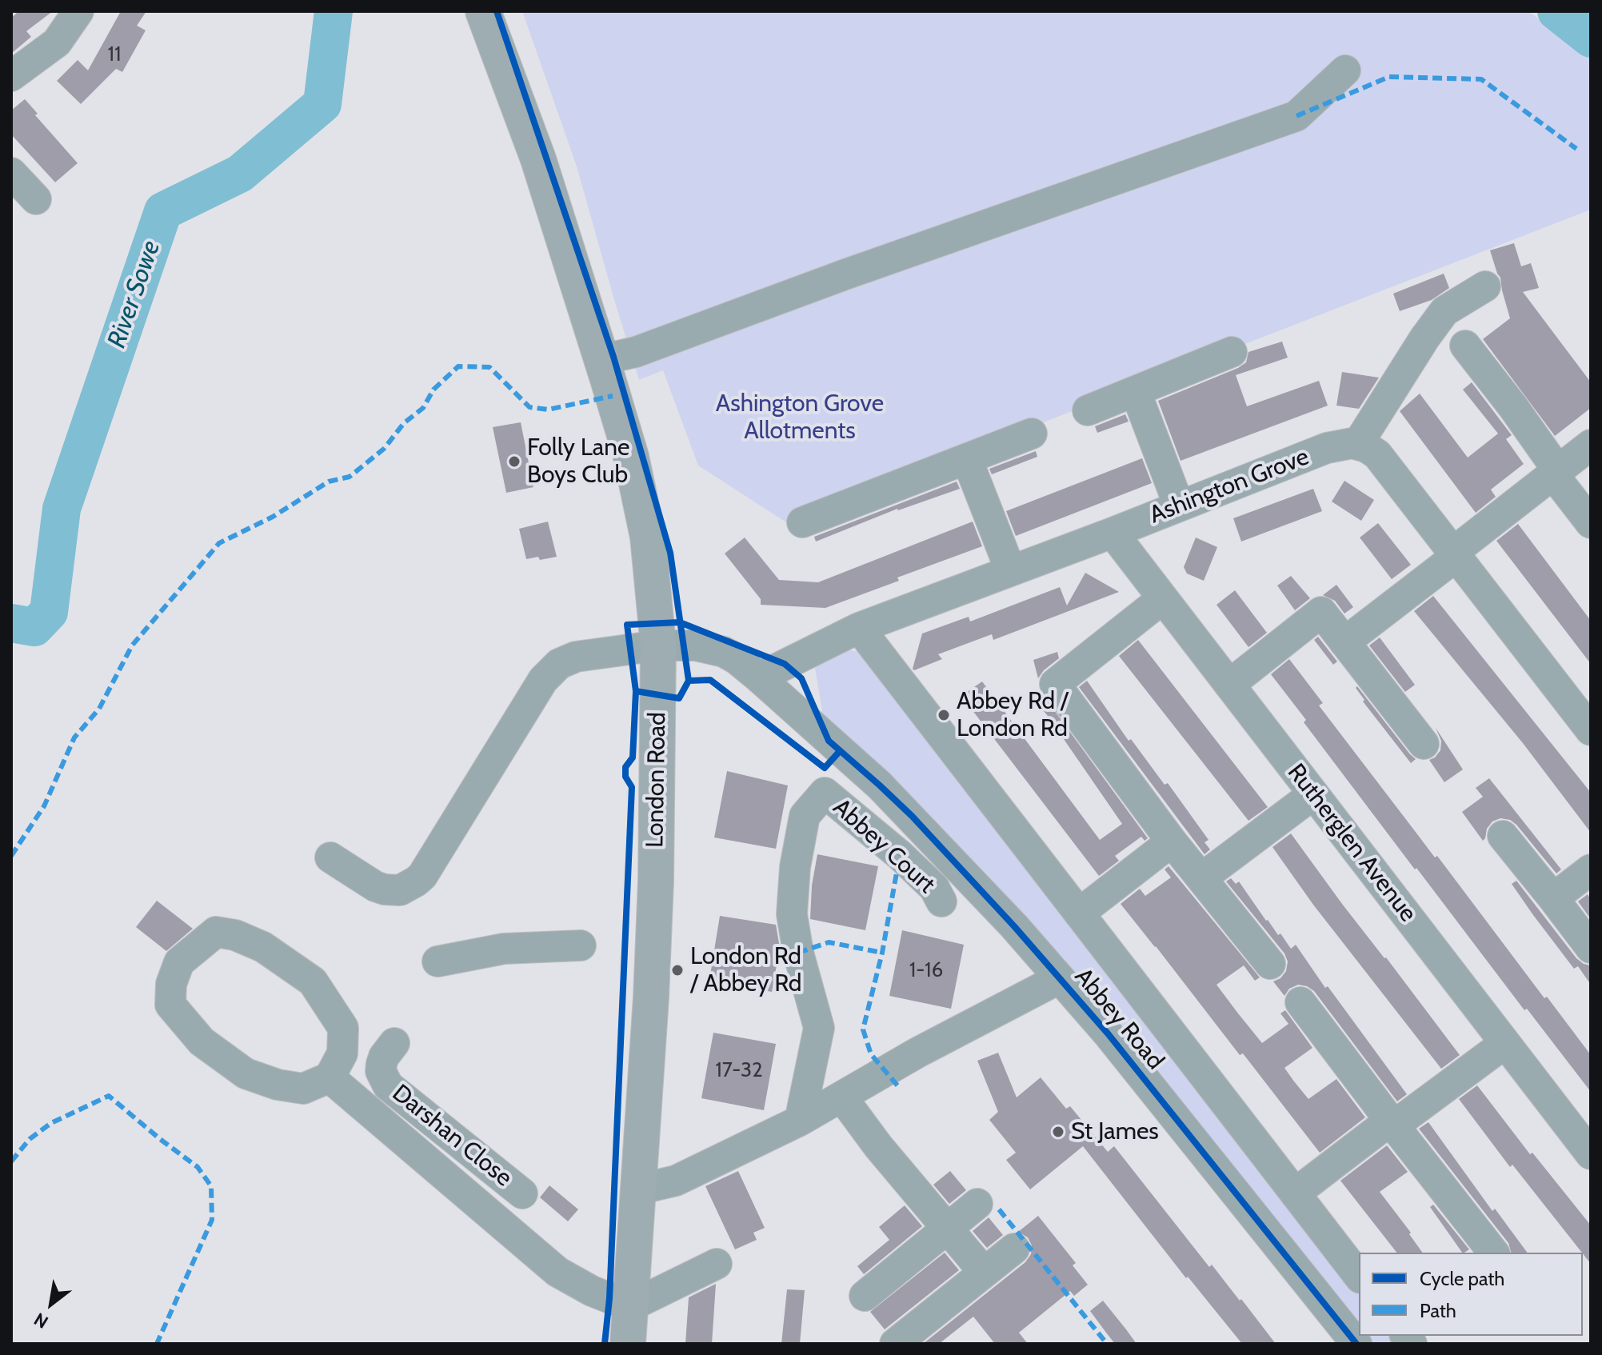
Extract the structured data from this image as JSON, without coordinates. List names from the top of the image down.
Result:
{
  "streets": {
    "main road": ["London Road"],
    "street": [
      "Ashington Grove",
      "Rutherglen Avenue",
      "Abbey Court",
      "Abbey Road",
      "Darshan Close"
    ]
  },
  "crossings": [
    ["Ashington Grove", "Rutherglen Avenue"],
    ["Ashington Grove", "Abbey Road"],
    ["London Road", "Abbey Road"]
  ],
  "water": ["River Sowe"],
  "parks": ["Ashington Grove Allotments"],
  "places": [
    "Folly Lane Boys Club",
    "Abbey Rd / London Rd",
    "London Rd / Abbey Rd",
    "St James"
  ],
  "house_numbers": ["11", "1-16", "17-32"],
  "legend": ["Cycle path", "Path"],
  "north": "bottom left"
}
